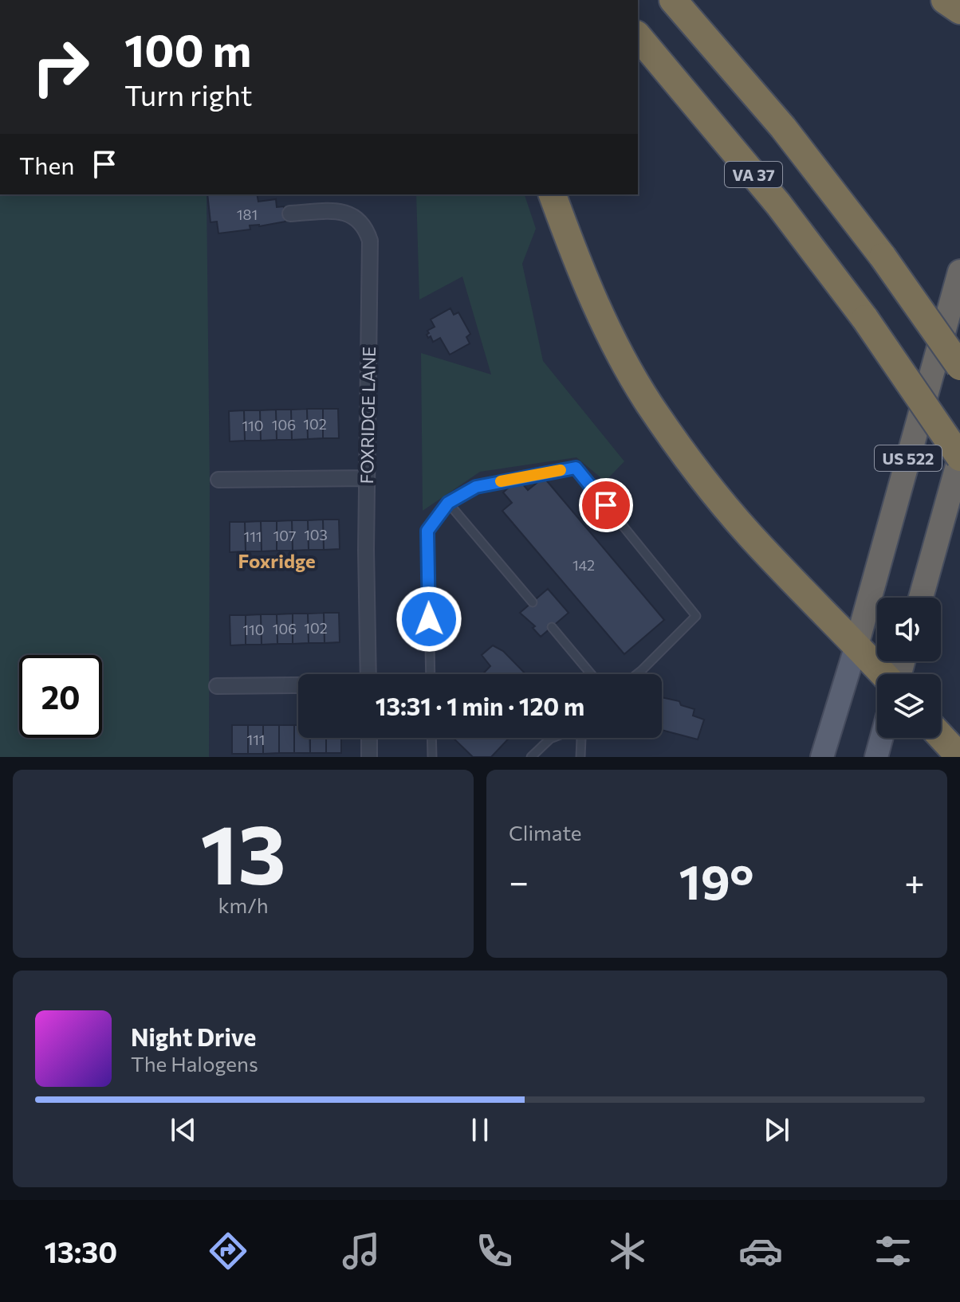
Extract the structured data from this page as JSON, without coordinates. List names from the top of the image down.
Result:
{
  "streets": {
    "highway": ["VA 37", "US 522"],
    "street": ["FOXRIDGE LANE"]
  },
  "crossings": [
    ["VA 37", "US 522"]
  ],
  "districts": ["Foxridge"],
  "house_numbers": [
    "181",
    "102",
    "106",
    "110",
    "103",
    "107",
    "111",
    "142",
    "102",
    "106",
    "110",
    "111"
  ],
  "page": {
    "turn": ["100 m", "Turn right"],
    "then": "Then",
    "limit": "20",
    "trip": "13:31 · 1 min · 120 m",
    "tile": [
      ["13", "km/h"],
      "Climate"
    ],
    "heat": ["−", "19°", "+"],
    "song": ["Night Drive", "The Halogens"],
    "tabs": "13:30"
  }
}
